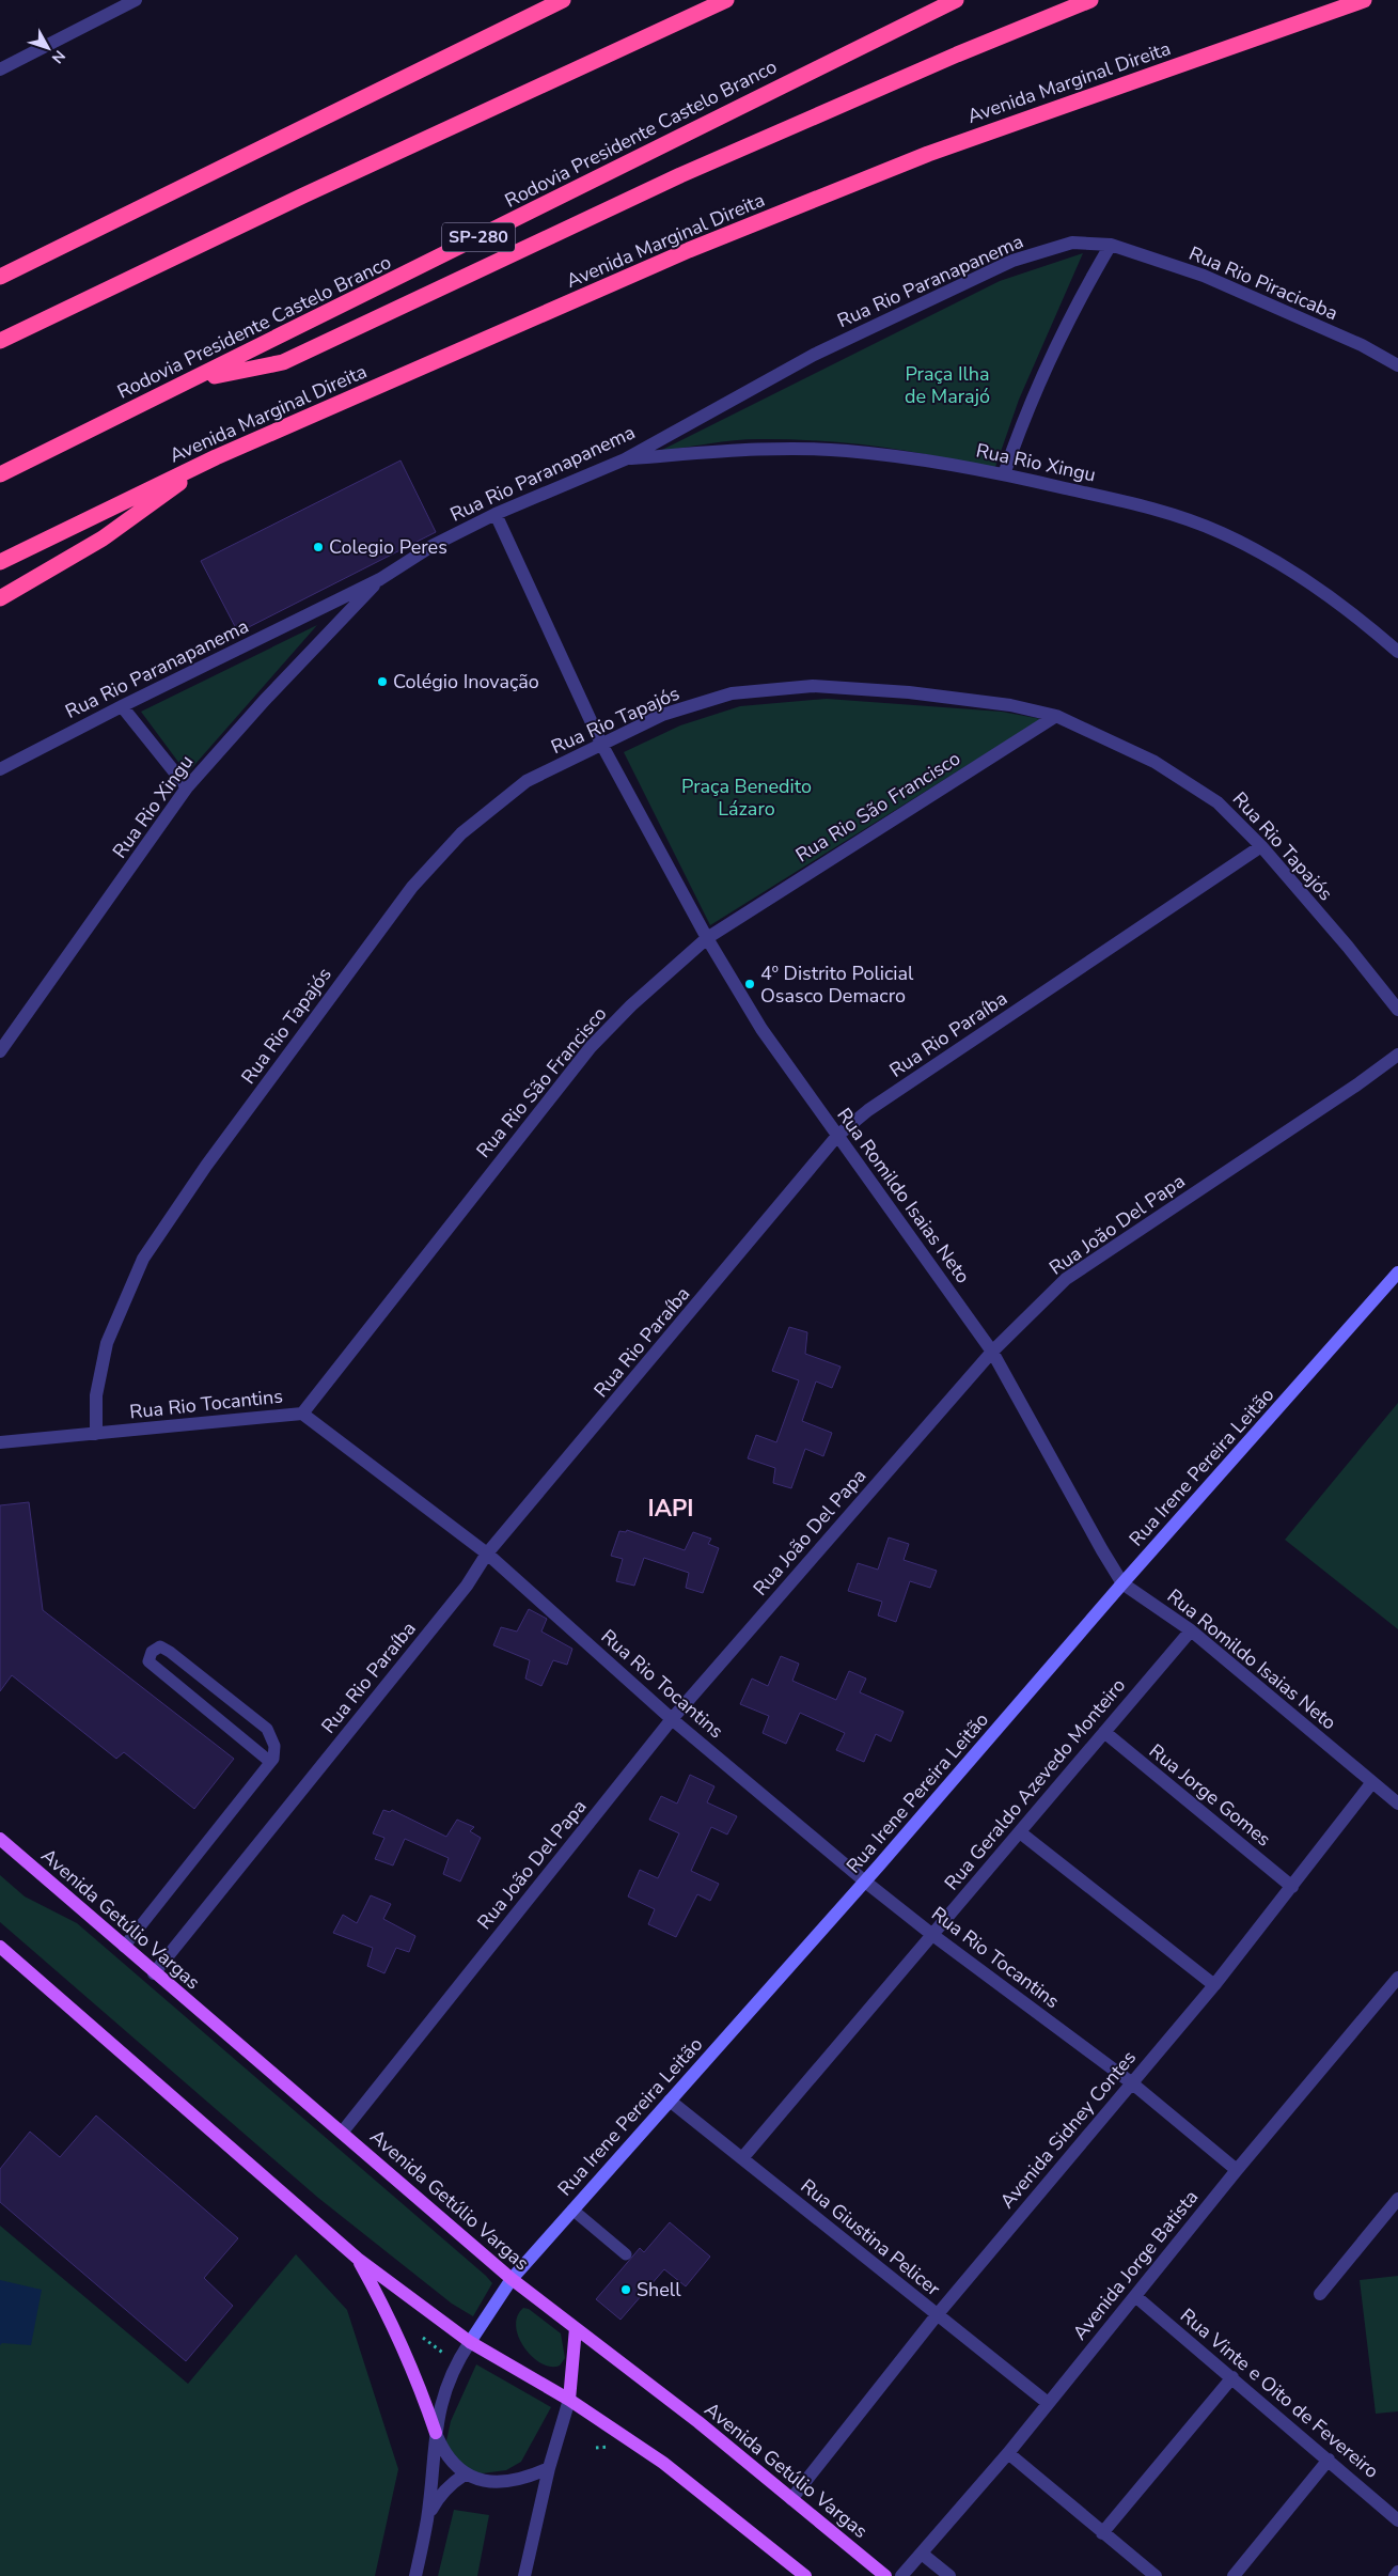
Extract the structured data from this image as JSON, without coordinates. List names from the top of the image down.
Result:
{
  "streets": {
    "highway": ["Avenida Marginal Direita", "Rodovia Presidente Castelo Branco", "SP-280"],
    "main road": ["Avenida Getúlio Vargas"],
    "street": [
      "Rua Rio Paranapanema",
      "Rua Rio Piracicaba",
      "Rua Rio Xingu",
      "Rua Rio Tapajós",
      "Rua Rio São Francisco",
      "Rua Rio Paraíba",
      "Rua Romildo Isaias Neto",
      "Rua João Del Papa",
      "Rua Rio Tocantins",
      "Rua Irene Pereira Leitão",
      "Rua Geraldo Azevedo Monteiro",
      "Rua Jorge Gomes",
      "Avenida Sidney Contes",
      "Rua Giustina Pelicer",
      "Avenida Jorge Batista",
      "Rua Vinte e Oito de Fevereiro"
    ]
  },
  "crossings": [
    ["Rua Rio Paranapanema", "Rua Rio Piracicaba"],
    ["Rua Rio Paranapanema", "Rua Rio Xingu"],
    ["Rua Rio Paranapanema", "Rua Romildo Isaias Neto"],
    ["Rua Rio Tapajós", "Rua Rio São Francisco"],
    ["Rua Rio Tapajós", "Rua Rio Paraíba"],
    ["Rua Rio Tapajós", "Rua Romildo Isaias Neto"],
    ["Rua Rio Tapajós", "Rua Rio Tocantins"],
    ["Rua Rio São Francisco", "Rua Romildo Isaias Neto"],
    ["Rua Rio São Francisco", "Rua Rio Tocantins"],
    ["Rua Rio Paraíba", "Rua Romildo Isaias Neto"],
    ["Rua Rio Paraíba", "Rua Rio Tocantins"],
    ["Rua Rio Paraíba", "Avenida Getúlio Vargas"],
    ["Rua Romildo Isaias Neto", "Rua João Del Papa"],
    ["Rua Romildo Isaias Neto", "Rua Irene Pereira Leitão"],
    ["Rua Romildo Isaias Neto", "Rua Geraldo Azevedo Monteiro"],
    ["Rua Romildo Isaias Neto", "Avenida Sidney Contes"],
    ["Rua João Del Papa", "Rua Rio Tocantins"],
    ["Rua João Del Papa", "Avenida Getúlio Vargas"],
    ["Rua Rio Tocantins", "Rua Irene Pereira Leitão"],
    ["Rua Rio Tocantins", "Rua Geraldo Azevedo Monteiro"],
    ["Rua Rio Tocantins", "Avenida Sidney Contes"],
    ["Rua Rio Tocantins", "Avenida Jorge Batista"],
    ["Rua Irene Pereira Leitão", "Avenida Getúlio Vargas"],
    ["Rua Irene Pereira Leitão", "Rua Giustina Pelicer"],
    ["Rua Geraldo Azevedo Monteiro", "Rua Jorge Gomes"],
    ["Rua Geraldo Azevedo Monteiro", "Rua Giustina Pelicer"],
    ["Rua Jorge Gomes", "Avenida Sidney Contes"],
    ["Avenida Getúlio Vargas", "Avenida Sidney Contes"],
    ["Avenida Sidney Contes", "Rua Giustina Pelicer"],
    ["Rua Giustina Pelicer", "Avenida Jorge Batista"],
    ["Avenida Jorge Batista", "Rua Vinte e Oito de Fevereiro"]
  ],
  "districts": ["IAPI"],
  "parks": ["Praça Ilha de Marajó", "Praça Benedito Lázaro"],
  "places": [
    "Colegio Peres",
    "Colégio Inovação",
    "4º Distrito Policial Osasco Demacro",
    "Shell"
  ],
  "north": "bottom right"
}
